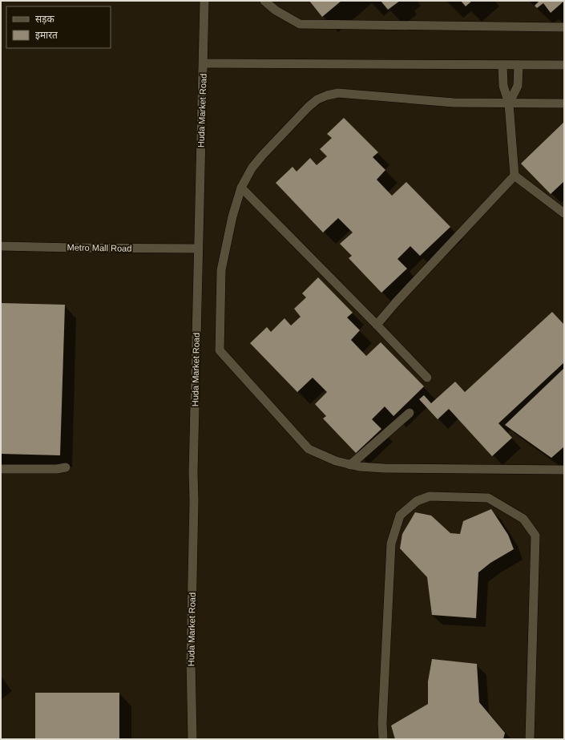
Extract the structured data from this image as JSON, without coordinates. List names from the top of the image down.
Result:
{
  "streets": {
    "street": ["Huda Market Road", "Metro Mall Road"]
  },
  "crossings": [
    ["Huda Market Road", "Metro Mall Road"]
  ],
  "legend": ["सड़क", "इमारत"]
}
